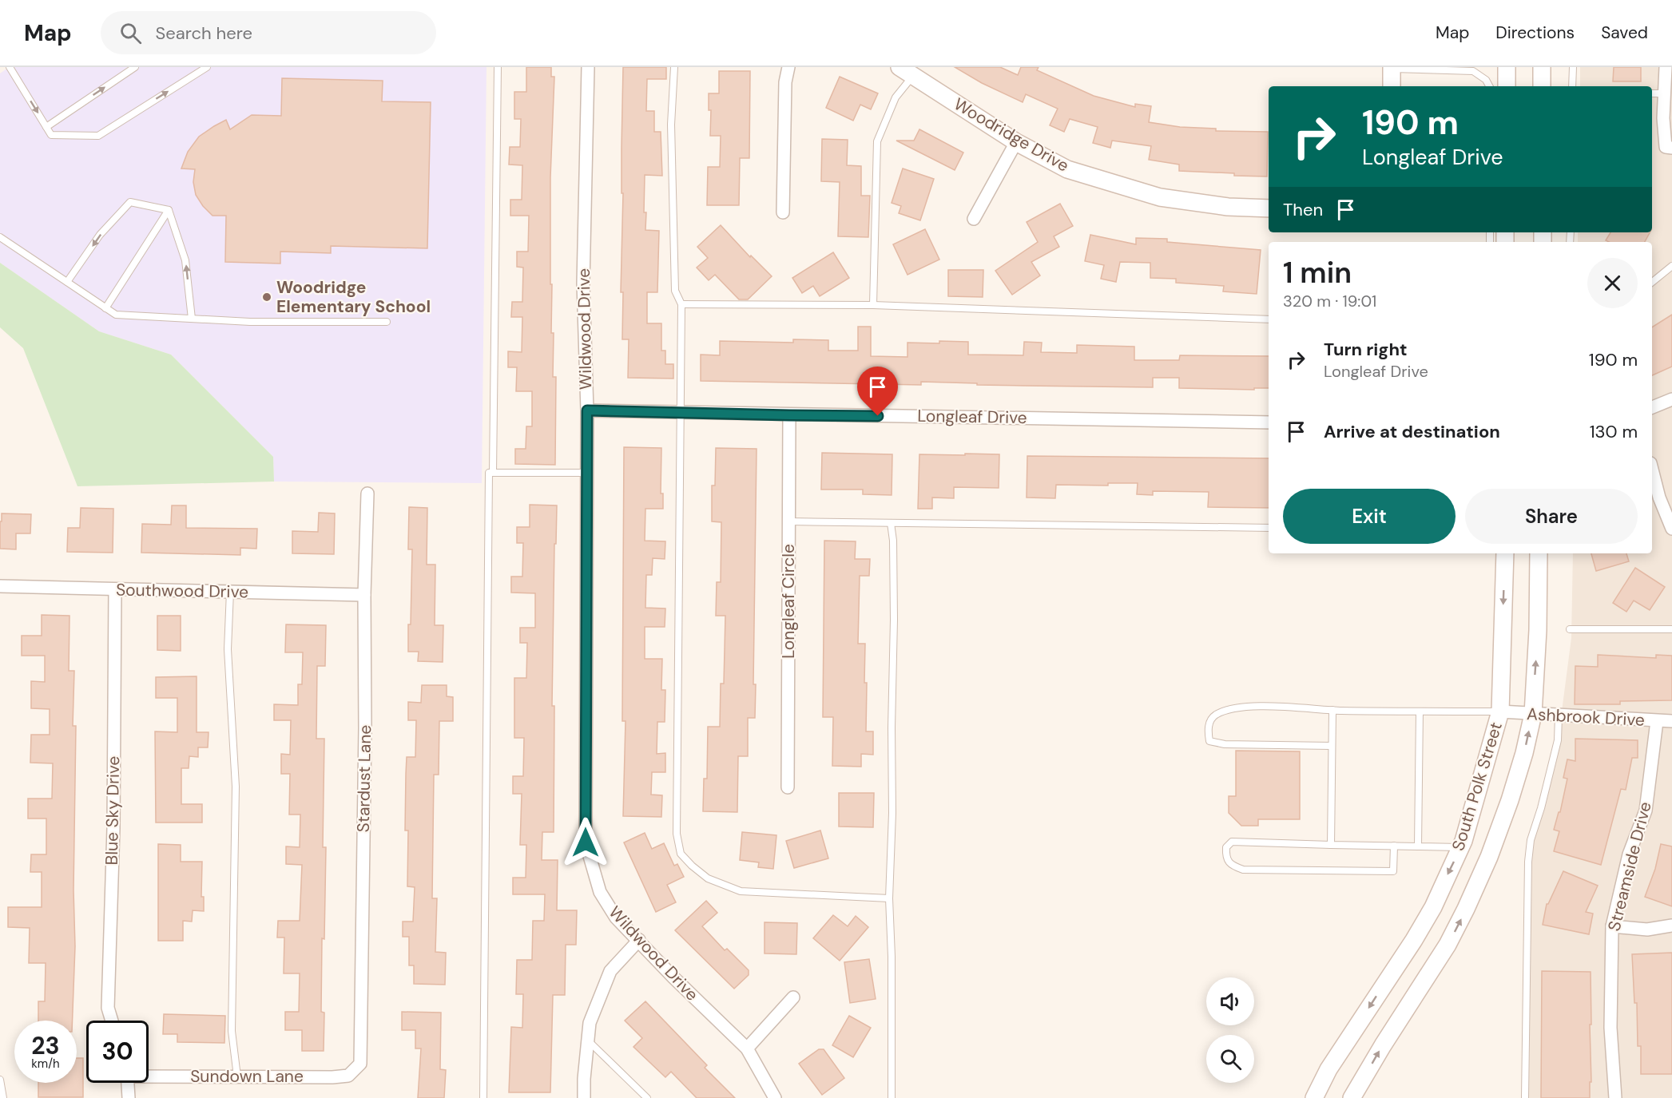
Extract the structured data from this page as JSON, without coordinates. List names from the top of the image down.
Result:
{
  "streets": {
    "main road": ["Woodridge Drive", "South Polk Street"],
    "street": [
      "Wildwood Drive",
      "Longleaf Drive",
      "Southwood Drive",
      "Longleaf Circle",
      "Ashbrook Drive",
      "Stardust Lane",
      "Blue Sky Drive",
      "Streamside Drive",
      "Sundown Lane"
    ]
  },
  "crossings": [
    ["Wildwood Drive", "Longleaf Drive"],
    ["Longleaf Drive", "Longleaf Circle"],
    ["Southwood Drive", "Stardust Lane"],
    ["Southwood Drive", "Blue Sky Drive"],
    ["Ashbrook Drive", "South Polk Street"],
    ["Ashbrook Drive", "Streamside Drive"],
    ["Stardust Lane", "Sundown Lane"]
  ],
  "places": ["Woodridge Elementary School"],
  "page": {
    "header": "Map",
    "search": "Search here",
    "nav": ["Map", "Directions", "Saved"],
    "turn": ["190 m", "Longleaf Drive"],
    "then": "Then",
    "heading": ["1 min", "320 m · 19:01"],
    "list": [
      {
        "name": "Turn right",
        "note": "Longleaf Drive",
        "value": "190 m"
      },
      {
        "name": "Arrive at destination",
        "value": "130 m"
      }
    ],
    "buttons": ["Exit", "Share"],
    "speed": "23 km/h",
    "limit": "30"
  }
}
